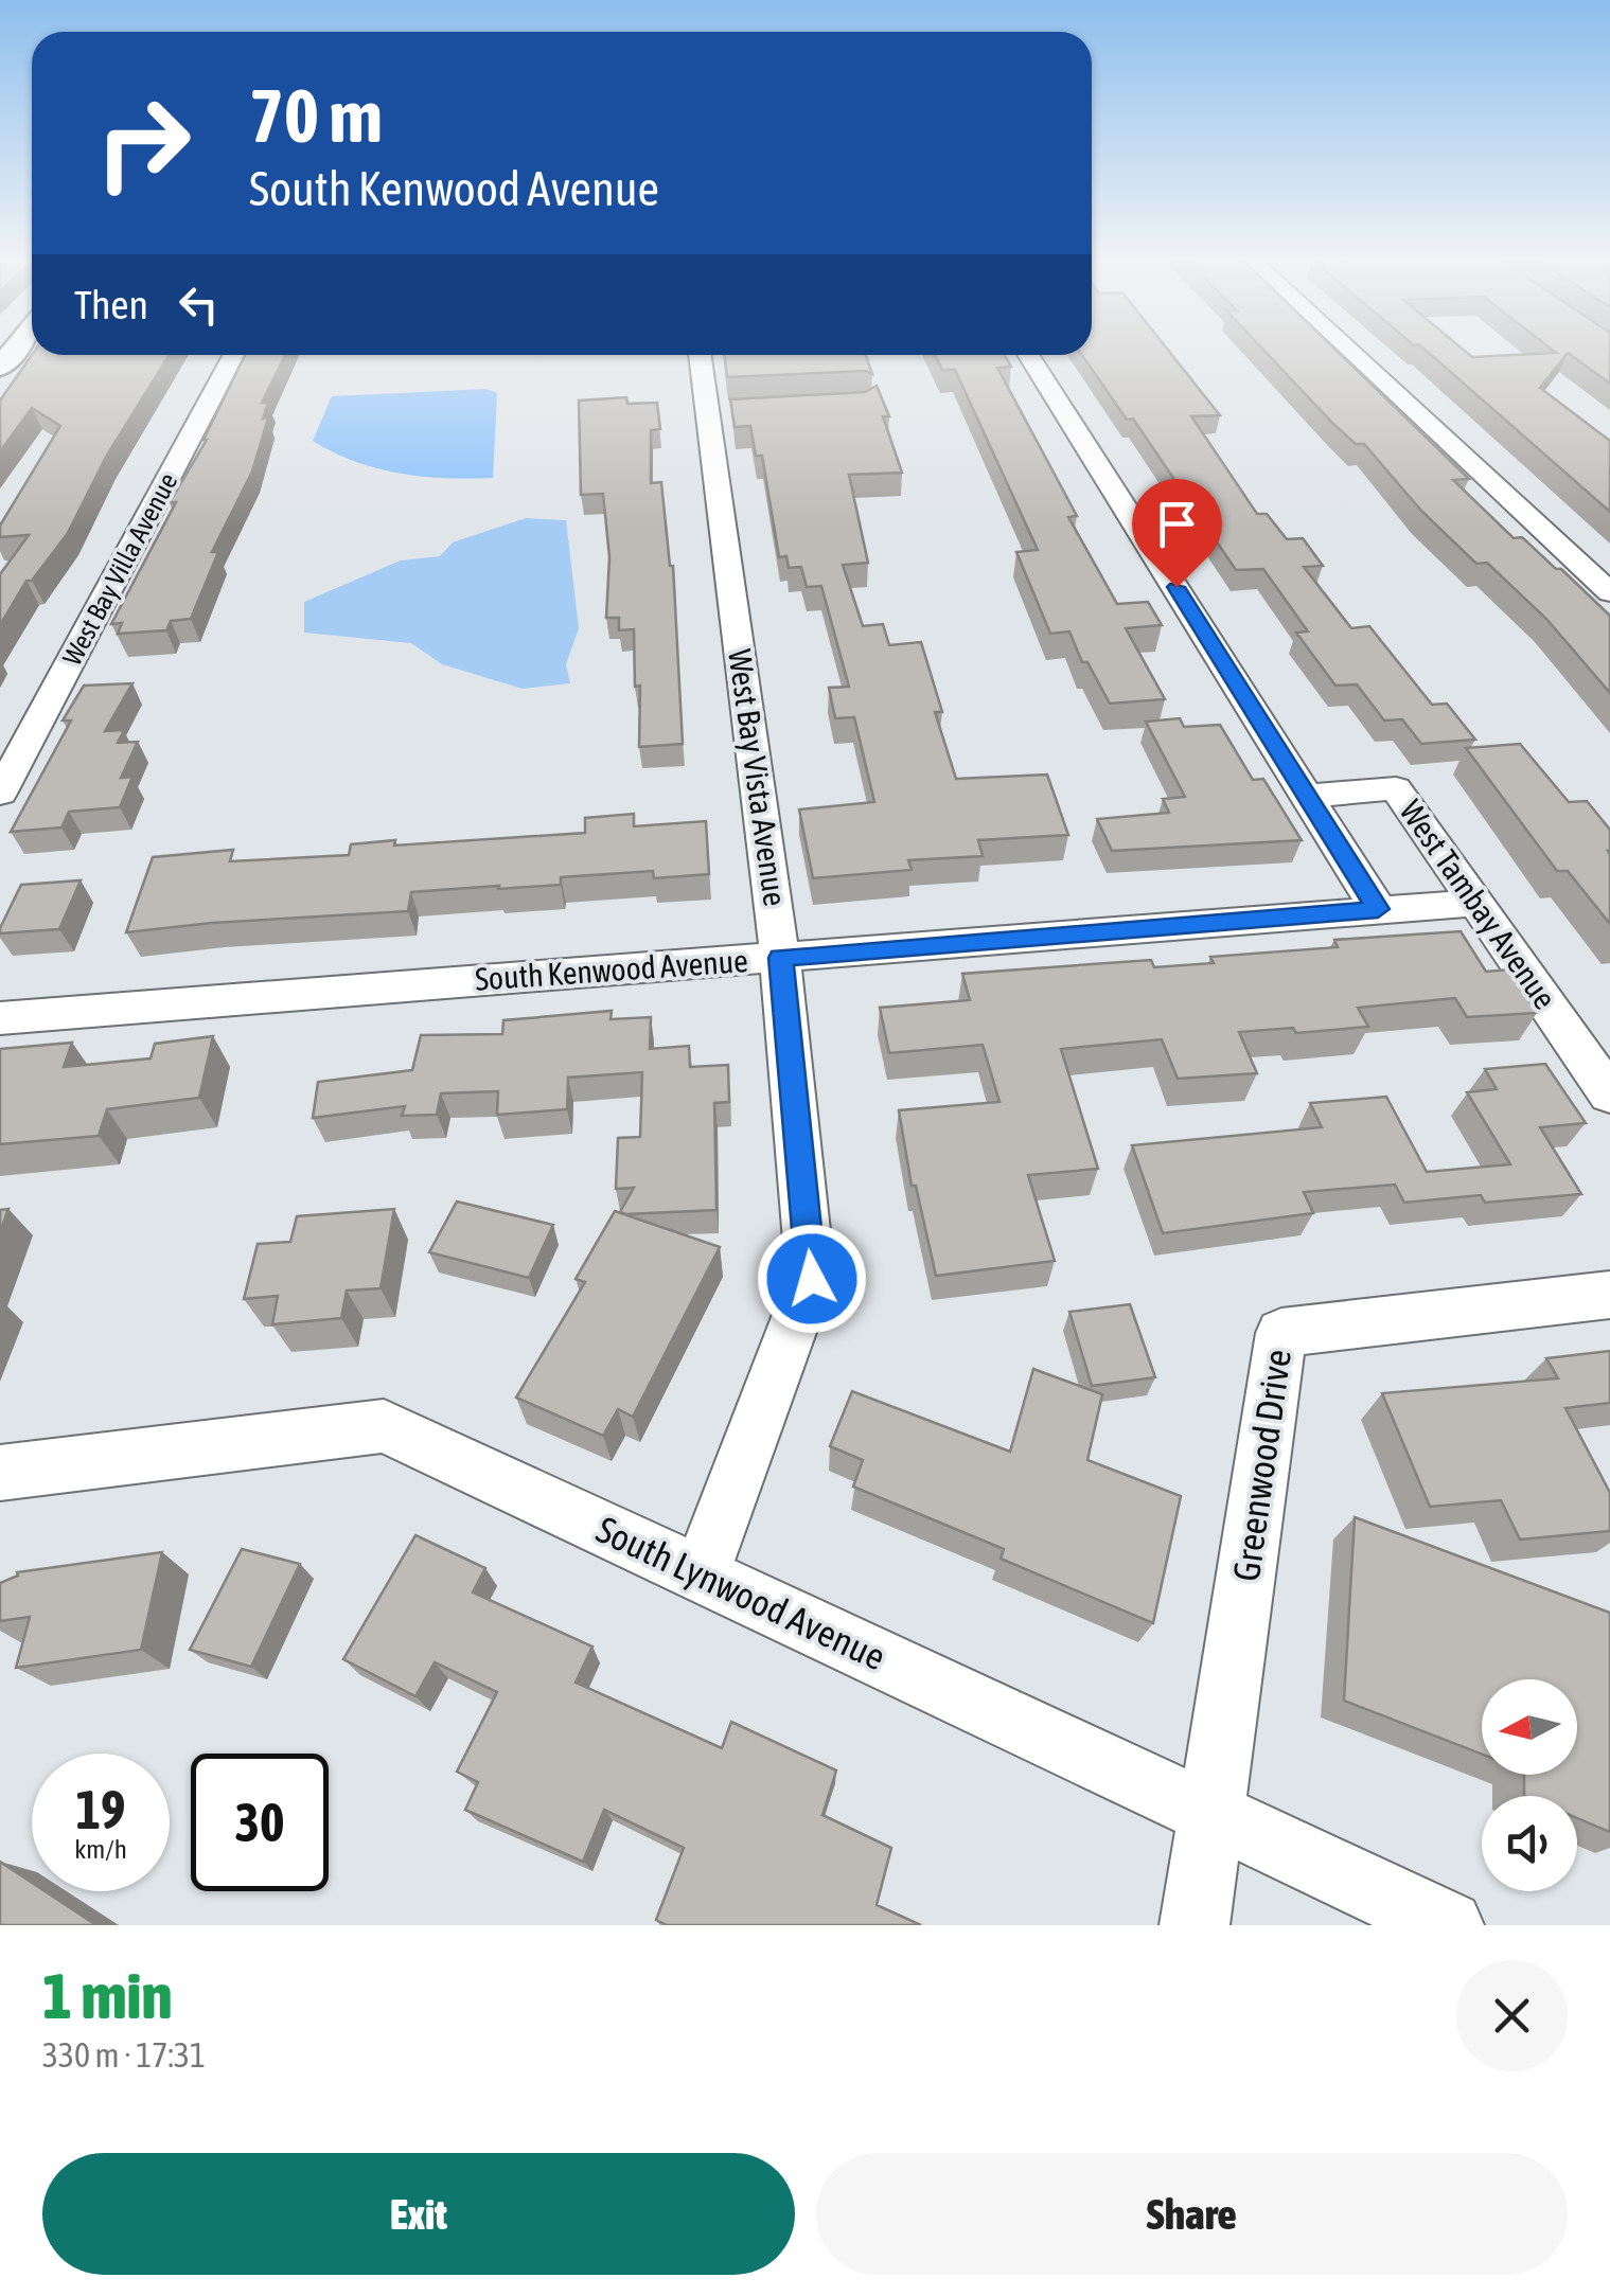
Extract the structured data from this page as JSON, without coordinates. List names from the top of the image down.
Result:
{
  "streets": {
    "street": [
      "West Bay Villa Avenue",
      "West Bay Vista Avenue",
      "West Tambay Avenue",
      "South Kenwood Avenue",
      "Greenwood Drive",
      "South Lynwood Avenue"
    ]
  },
  "crossings": [
    ["West Bay Vista Avenue", "South Kenwood Avenue"],
    ["West Bay Vista Avenue", "South Lynwood Avenue"],
    ["West Tambay Avenue", "South Kenwood Avenue"],
    ["Greenwood Drive", "South Lynwood Avenue"]
  ],
  "north": "left",
  "page": {
    "turn": ["70 m", "South Kenwood Avenue"],
    "then": "Then",
    "speed": "19 km/h",
    "limit": "30",
    "heading": ["1 min", "330 m · 17:31"],
    "buttons": ["Exit", "Share"]
  }
}
